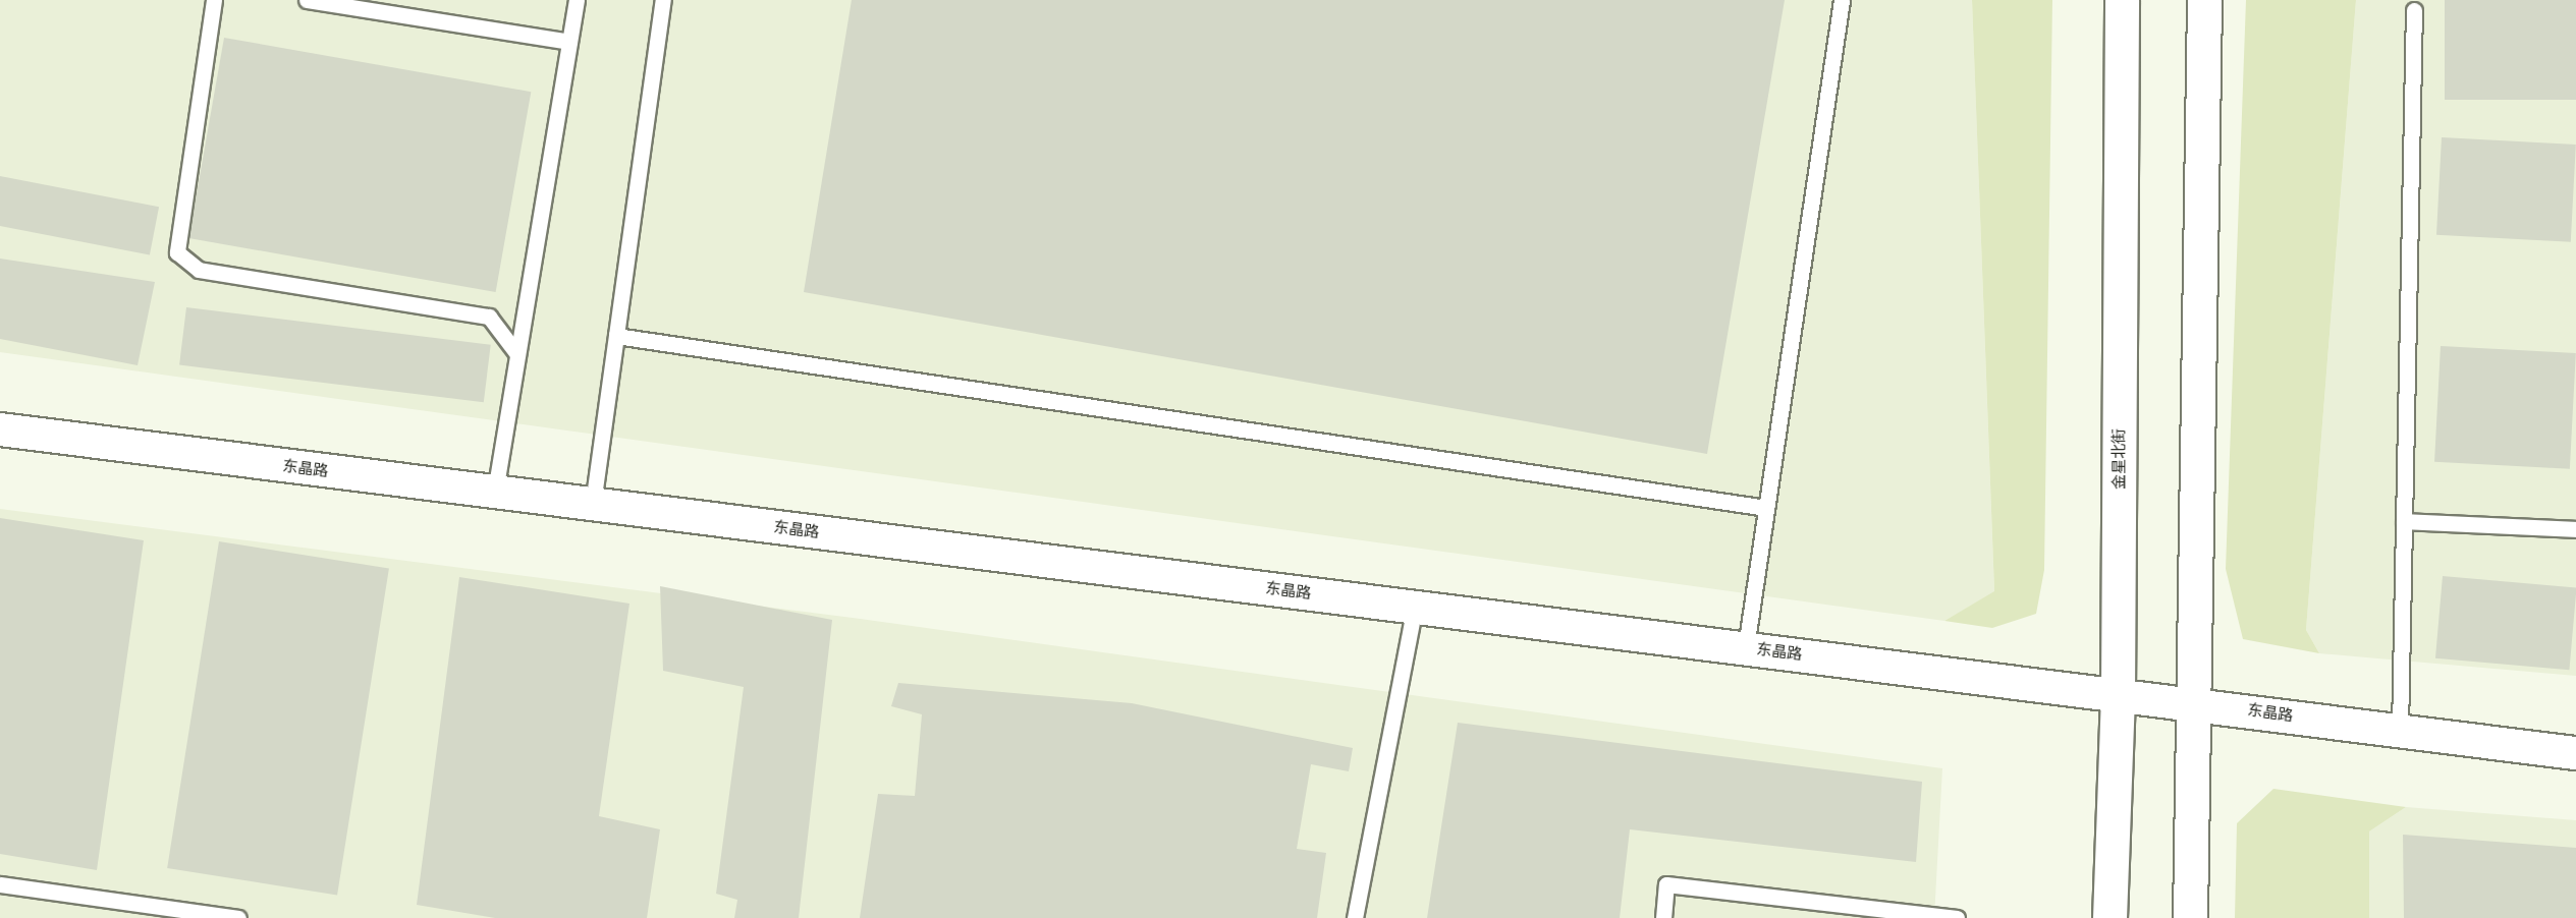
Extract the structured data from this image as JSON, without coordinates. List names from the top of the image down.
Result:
{
  "streets": {
    "main road": ["金星北街"],
    "street": ["东晶路"]
  },
  "crossings": [
    ["金星北街", "东晶路"]
  ]
}
